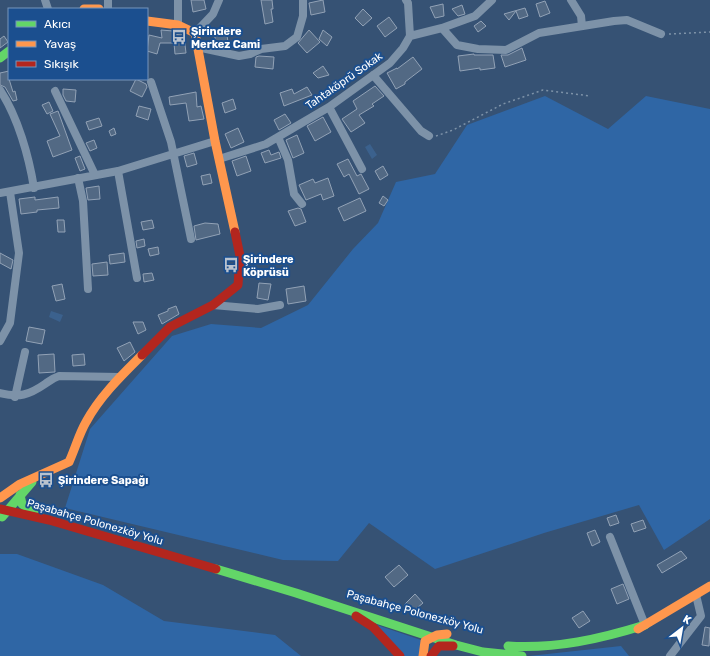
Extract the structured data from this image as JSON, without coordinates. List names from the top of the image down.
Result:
{
  "streets": {
    "main road": ["Paşabahçe Polonezköy Yolu"],
    "street": ["Tahtaköprü Sokak"]
  },
  "places": {
    "bus stop": ["Şirindere Merkez Cami", "Şirindere Köprüsü", "Şirindere Sapağı"]
  },
  "legend": ["Akıcı", "Yavaş", "Sıkışık"],
  "north": "top right"
}
